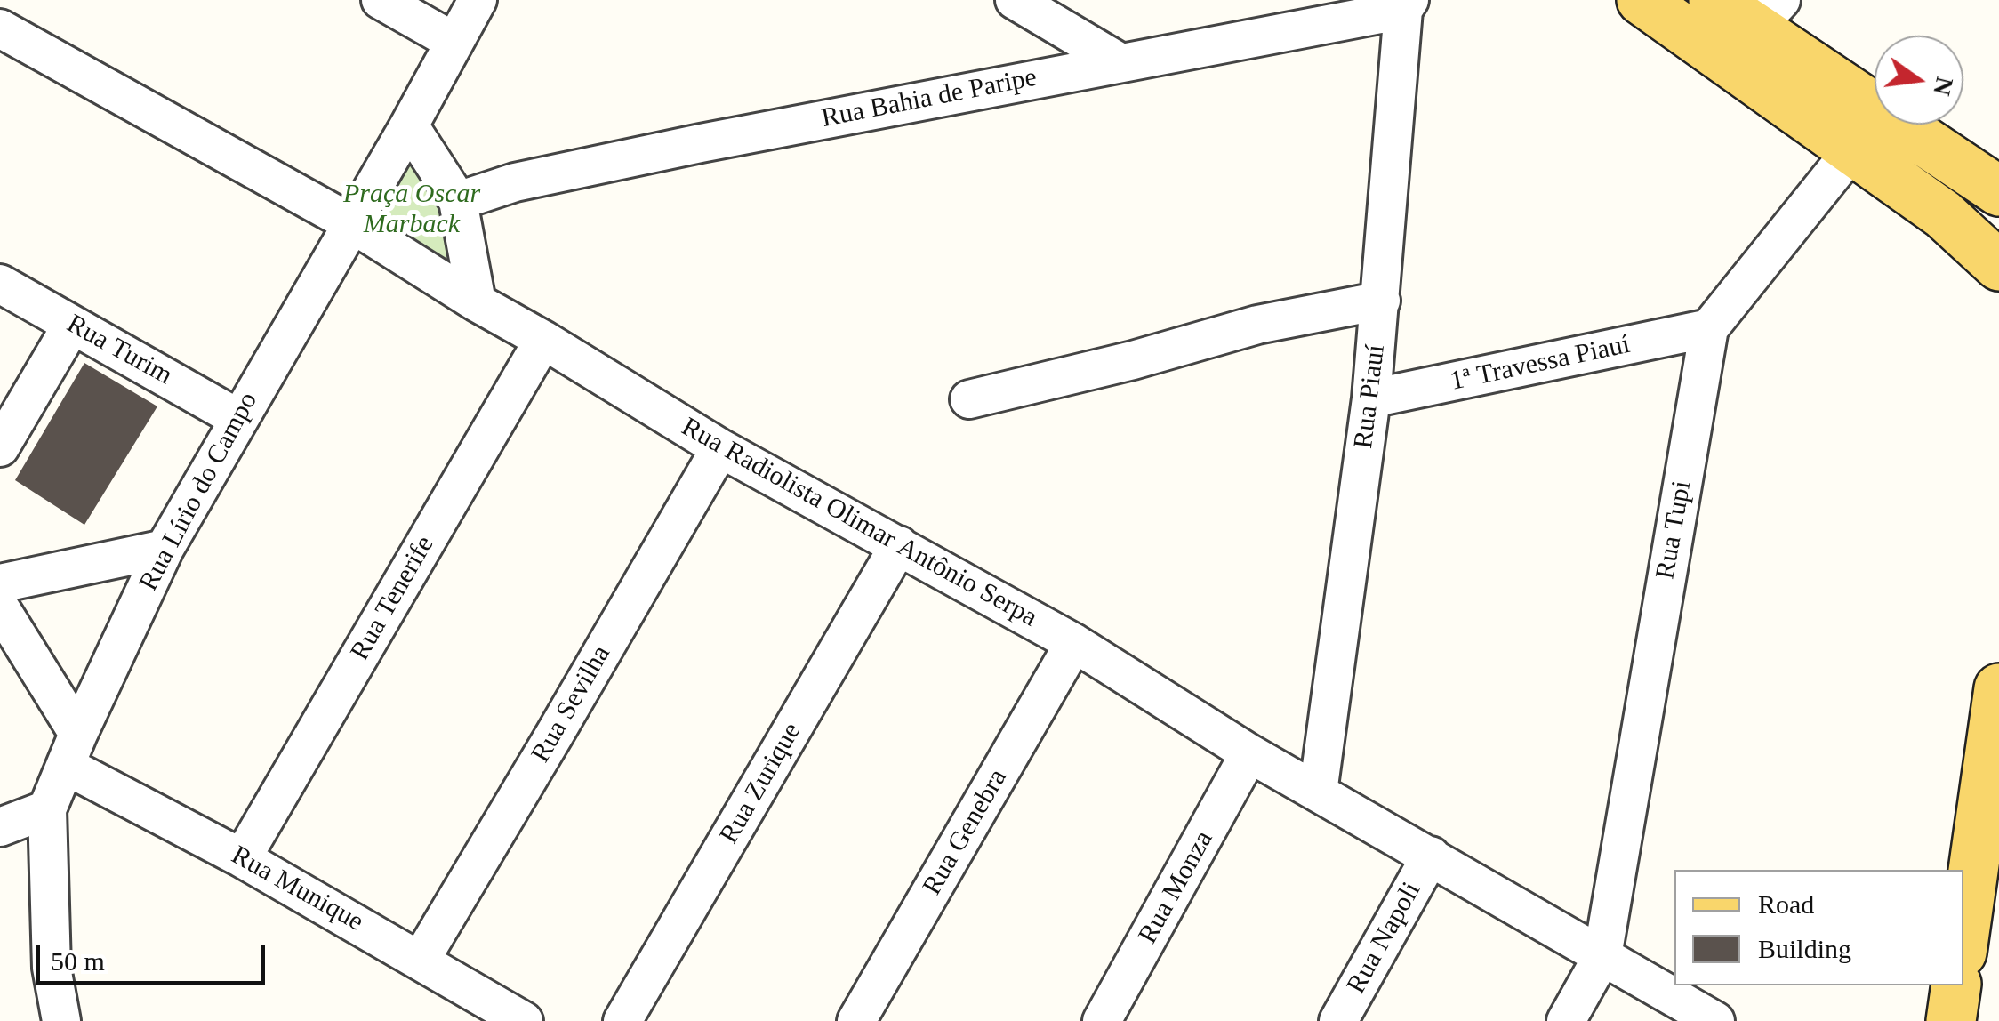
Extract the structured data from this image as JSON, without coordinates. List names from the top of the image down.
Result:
{
  "streets": {
    "street": [
      "Rua Bahia de Paripe",
      "Rua Turim",
      "1ª Travessa Piauí",
      "Rua Piauí",
      "Rua Lírio do Campo",
      "Rua Radiolista Olimar Antônio Serpa",
      "Rua Tupi",
      "Rua Tenerife",
      "Rua Sevilha",
      "Rua Zurique",
      "Rua Genebra",
      "Rua Monza",
      "Rua Munique",
      "Rua Napoli"
    ]
  },
  "crossings": [
    ["Rua Bahia de Paripe", "Rua Piauí"],
    ["Rua Turim", "Rua Lírio do Campo"],
    ["1ª Travessa Piauí", "Rua Piauí"],
    ["1ª Travessa Piauí", "Rua Tupi"],
    ["Rua Piauí", "Rua Radiolista Olimar Antônio Serpa"],
    ["Rua Lírio do Campo", "Rua Radiolista Olimar Antônio Serpa"],
    ["Rua Lírio do Campo", "Rua Munique"],
    ["Rua Radiolista Olimar Antônio Serpa", "Rua Tupi"],
    ["Rua Radiolista Olimar Antônio Serpa", "Rua Tenerife"],
    ["Rua Radiolista Olimar Antônio Serpa", "Rua Sevilha"],
    ["Rua Radiolista Olimar Antônio Serpa", "Rua Zurique"],
    ["Rua Radiolista Olimar Antônio Serpa", "Rua Genebra"],
    ["Rua Radiolista Olimar Antônio Serpa", "Rua Monza"],
    ["Rua Radiolista Olimar Antônio Serpa", "Rua Napoli"],
    ["Rua Tenerife", "Rua Munique"],
    ["Rua Sevilha", "Rua Munique"]
  ],
  "parks": ["Praça Oscar Marback"],
  "legend": ["Road", "Building"],
  "scale_bar": "50 m",
  "north": "right"
}
